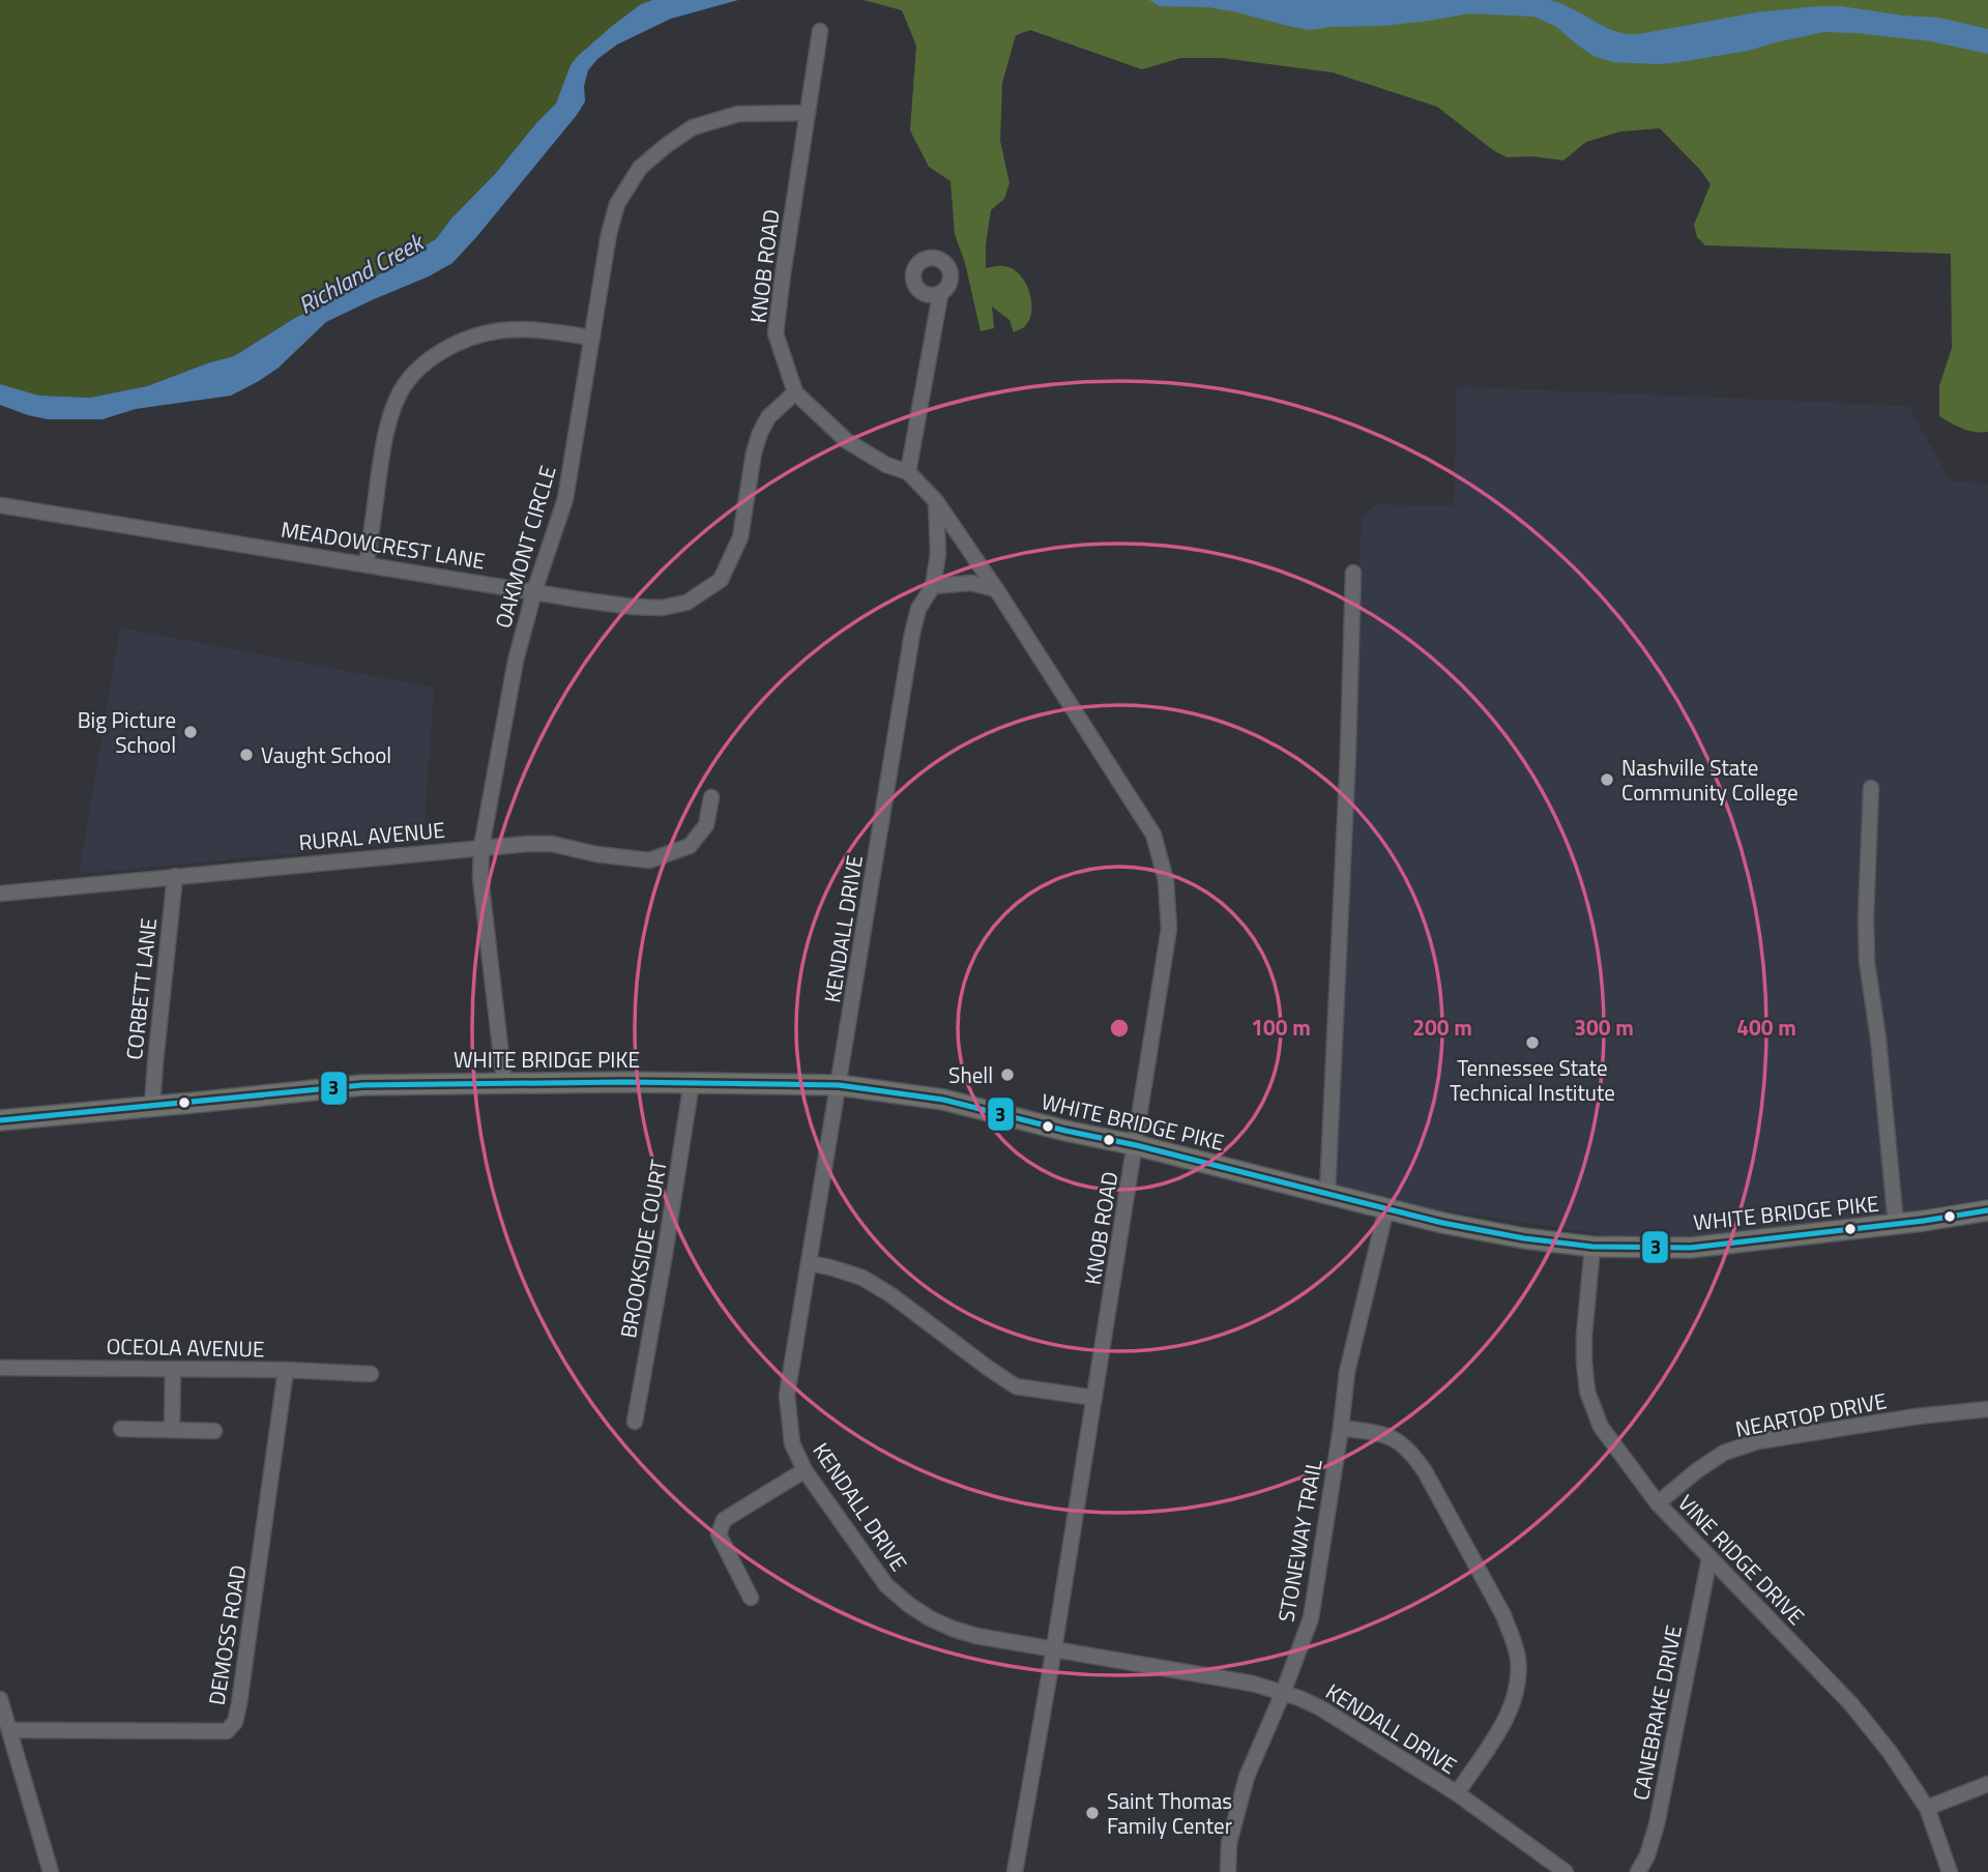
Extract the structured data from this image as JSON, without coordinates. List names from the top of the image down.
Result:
{
  "streets": {
    "main road": ["WHITE BRIDGE PIKE"],
    "street": [
      "KNOB ROAD",
      "MEADOWCREST LANE",
      "OAKMONT CIRCLE",
      "RURAL AVENUE",
      "KENDALL DRIVE",
      "CORBETT LANE",
      "BROOKSIDE COURT",
      "OCEOLA AVENUE",
      "NEARTOP DRIVE",
      "STONEWAY TRAIL",
      "VINE RIDGE DRIVE",
      "DEMOSS ROAD",
      "CANEBRAKE DRIVE"
    ]
  },
  "crossings": [
    ["KNOB ROAD", "MEADOWCREST LANE"],
    ["KNOB ROAD", "OAKMONT CIRCLE"],
    ["KNOB ROAD", "KENDALL DRIVE"],
    ["KNOB ROAD", "WHITE BRIDGE PIKE"],
    ["MEADOWCREST LANE", "OAKMONT CIRCLE"],
    ["OAKMONT CIRCLE", "RURAL AVENUE"],
    ["OAKMONT CIRCLE", "WHITE BRIDGE PIKE"],
    ["RURAL AVENUE", "CORBETT LANE"],
    ["KENDALL DRIVE", "WHITE BRIDGE PIKE"],
    ["KENDALL DRIVE", "STONEWAY TRAIL"],
    ["CORBETT LANE", "WHITE BRIDGE PIKE"],
    ["WHITE BRIDGE PIKE", "BROOKSIDE COURT"],
    ["WHITE BRIDGE PIKE", "STONEWAY TRAIL"],
    ["WHITE BRIDGE PIKE", "VINE RIDGE DRIVE"],
    ["OCEOLA AVENUE", "DEMOSS ROAD"],
    ["NEARTOP DRIVE", "VINE RIDGE DRIVE"],
    ["VINE RIDGE DRIVE", "CANEBRAKE DRIVE"]
  ],
  "water": ["Richland Creek"],
  "places": [
    "Big Picture School",
    "Vaught School",
    "Nashville State Community College",
    "Tennessee State Technical Institute",
    "Shell",
    "Saint Thomas Family Center"
  ],
  "lines": ["transit line 3"],
  "rings": [
    "100 m",
    "200 m",
    "300 m",
    "400 m"
  ]
}
